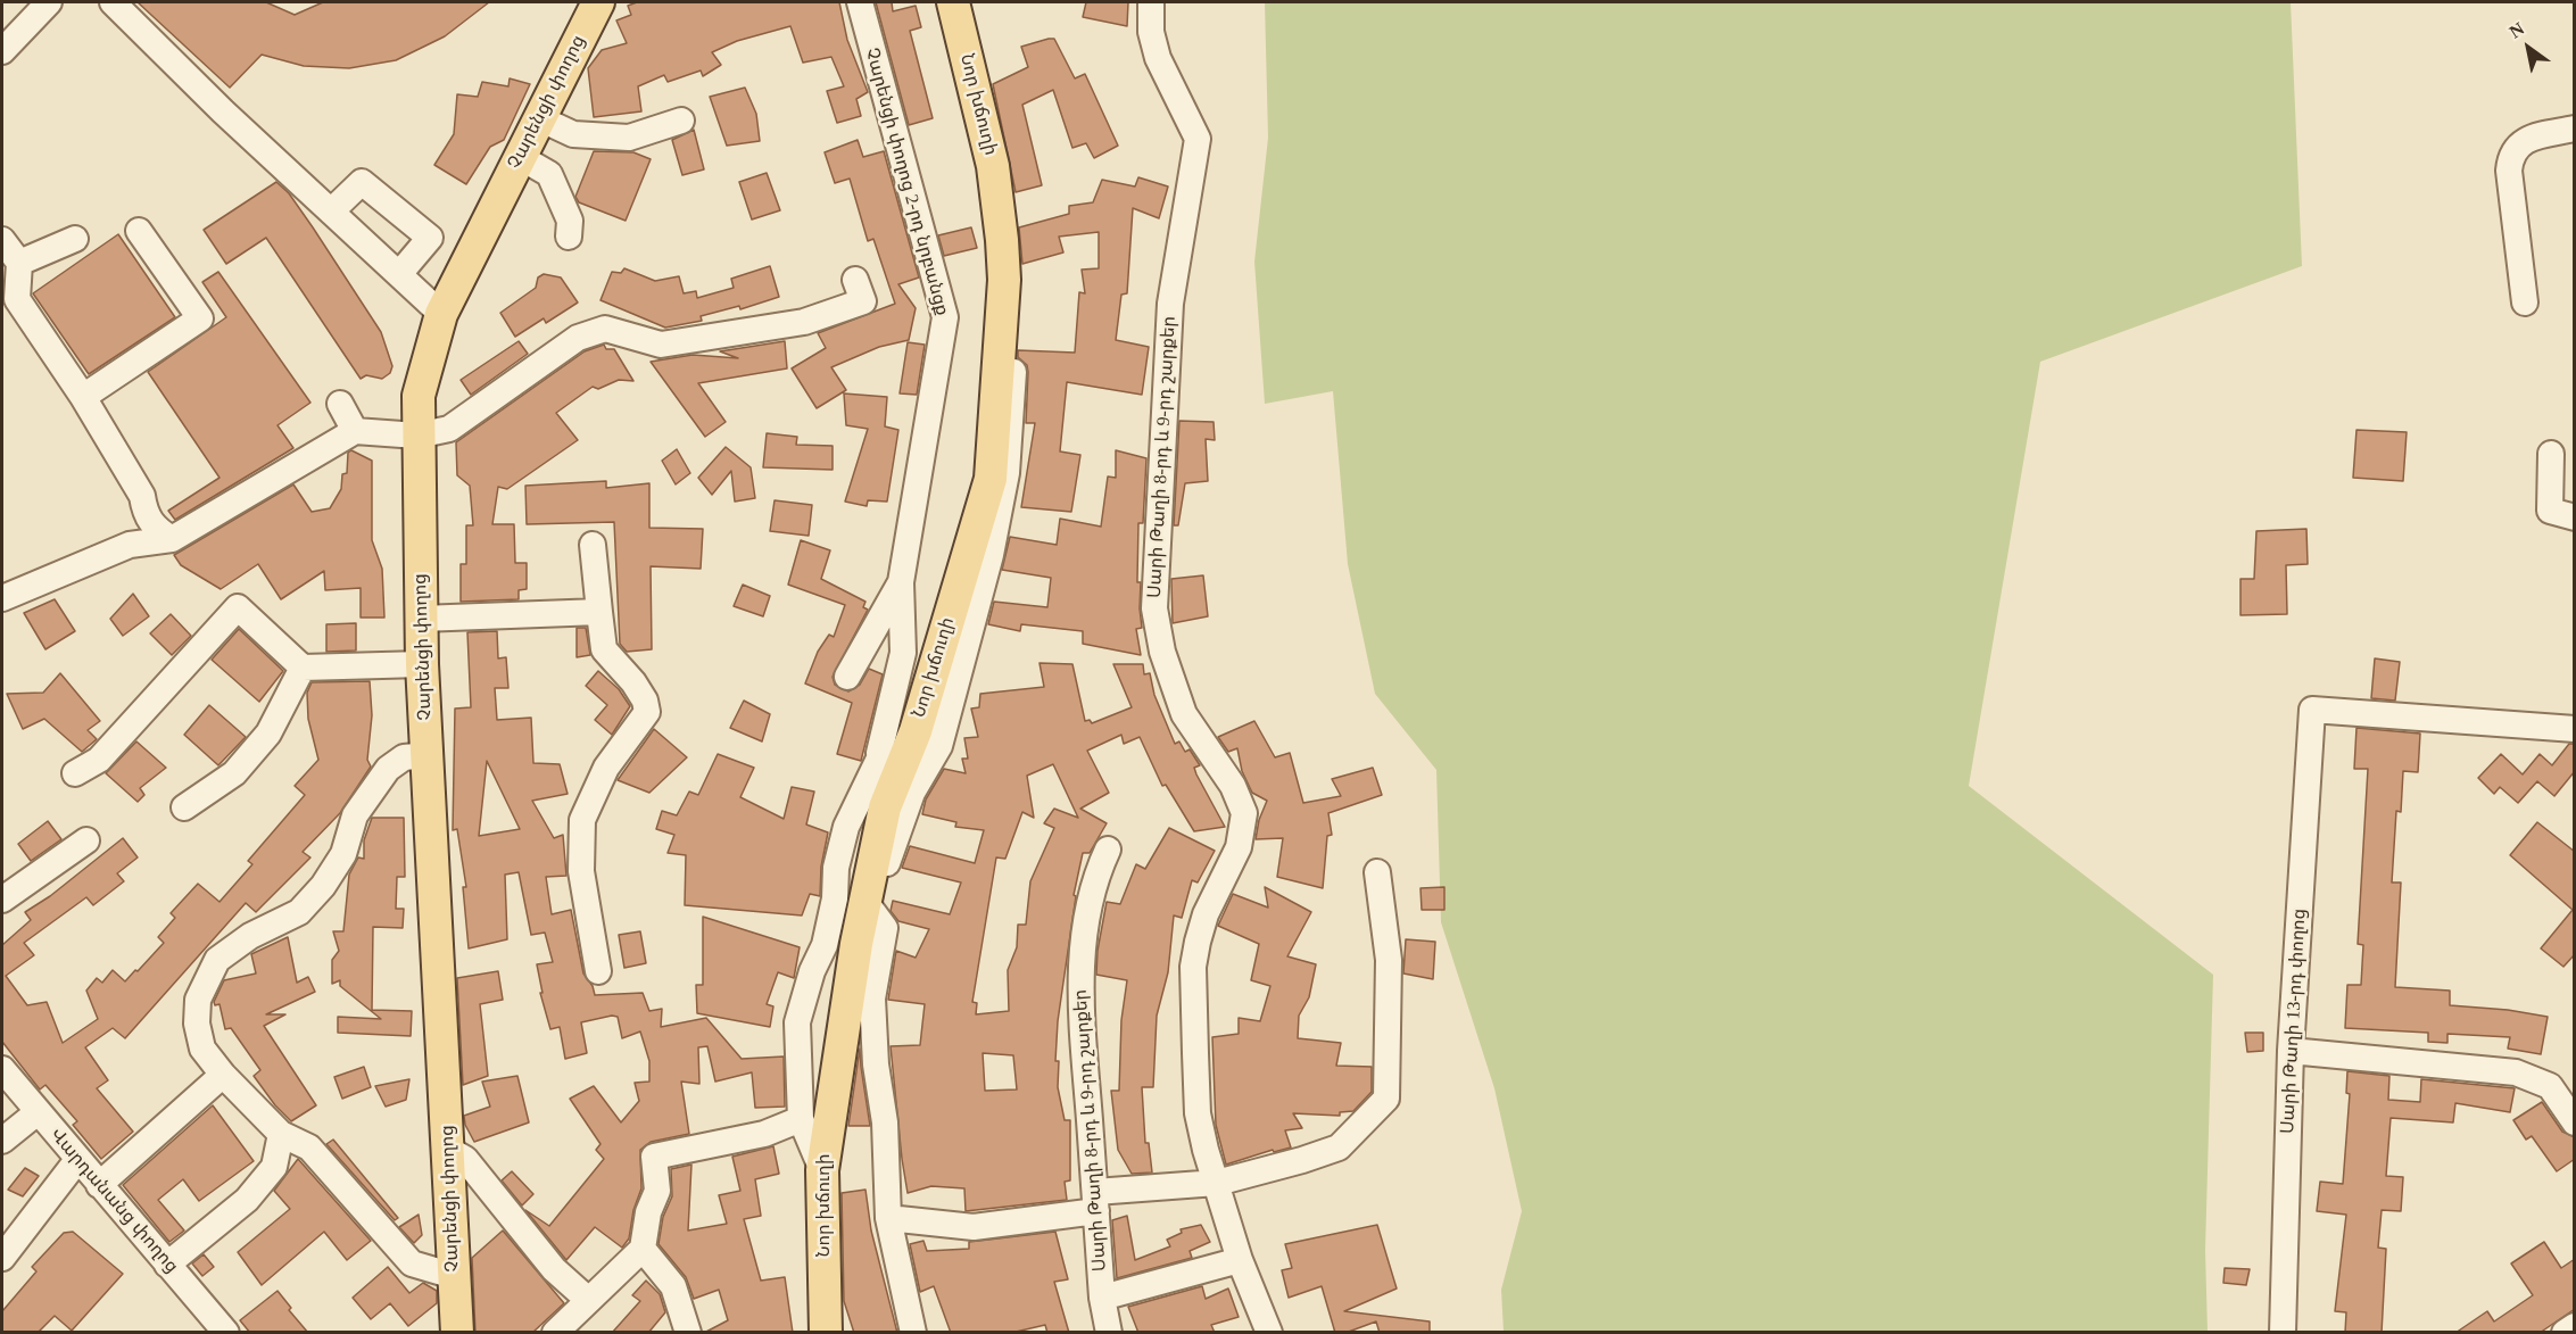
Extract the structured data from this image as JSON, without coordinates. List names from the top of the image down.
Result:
{
  "streets": {
    "main road": ["Չարենցի փողոց", "Նոր խճուղի"],
    "street": [
      "Չարենցի փողոց 2-րդ նրբանցք",
      "Սարի Թաղի 8-րդ և 9-րդ շարքեր",
      "Սարի Թաղի 13-րդ փողոց",
      "Վարդանանց փողոց"
    ]
  },
  "crossings": [
    ["Նոր խճուղի", "Չարենցի փողոց 2-րդ նրբանցք"]
  ],
  "north": "top left"
}
